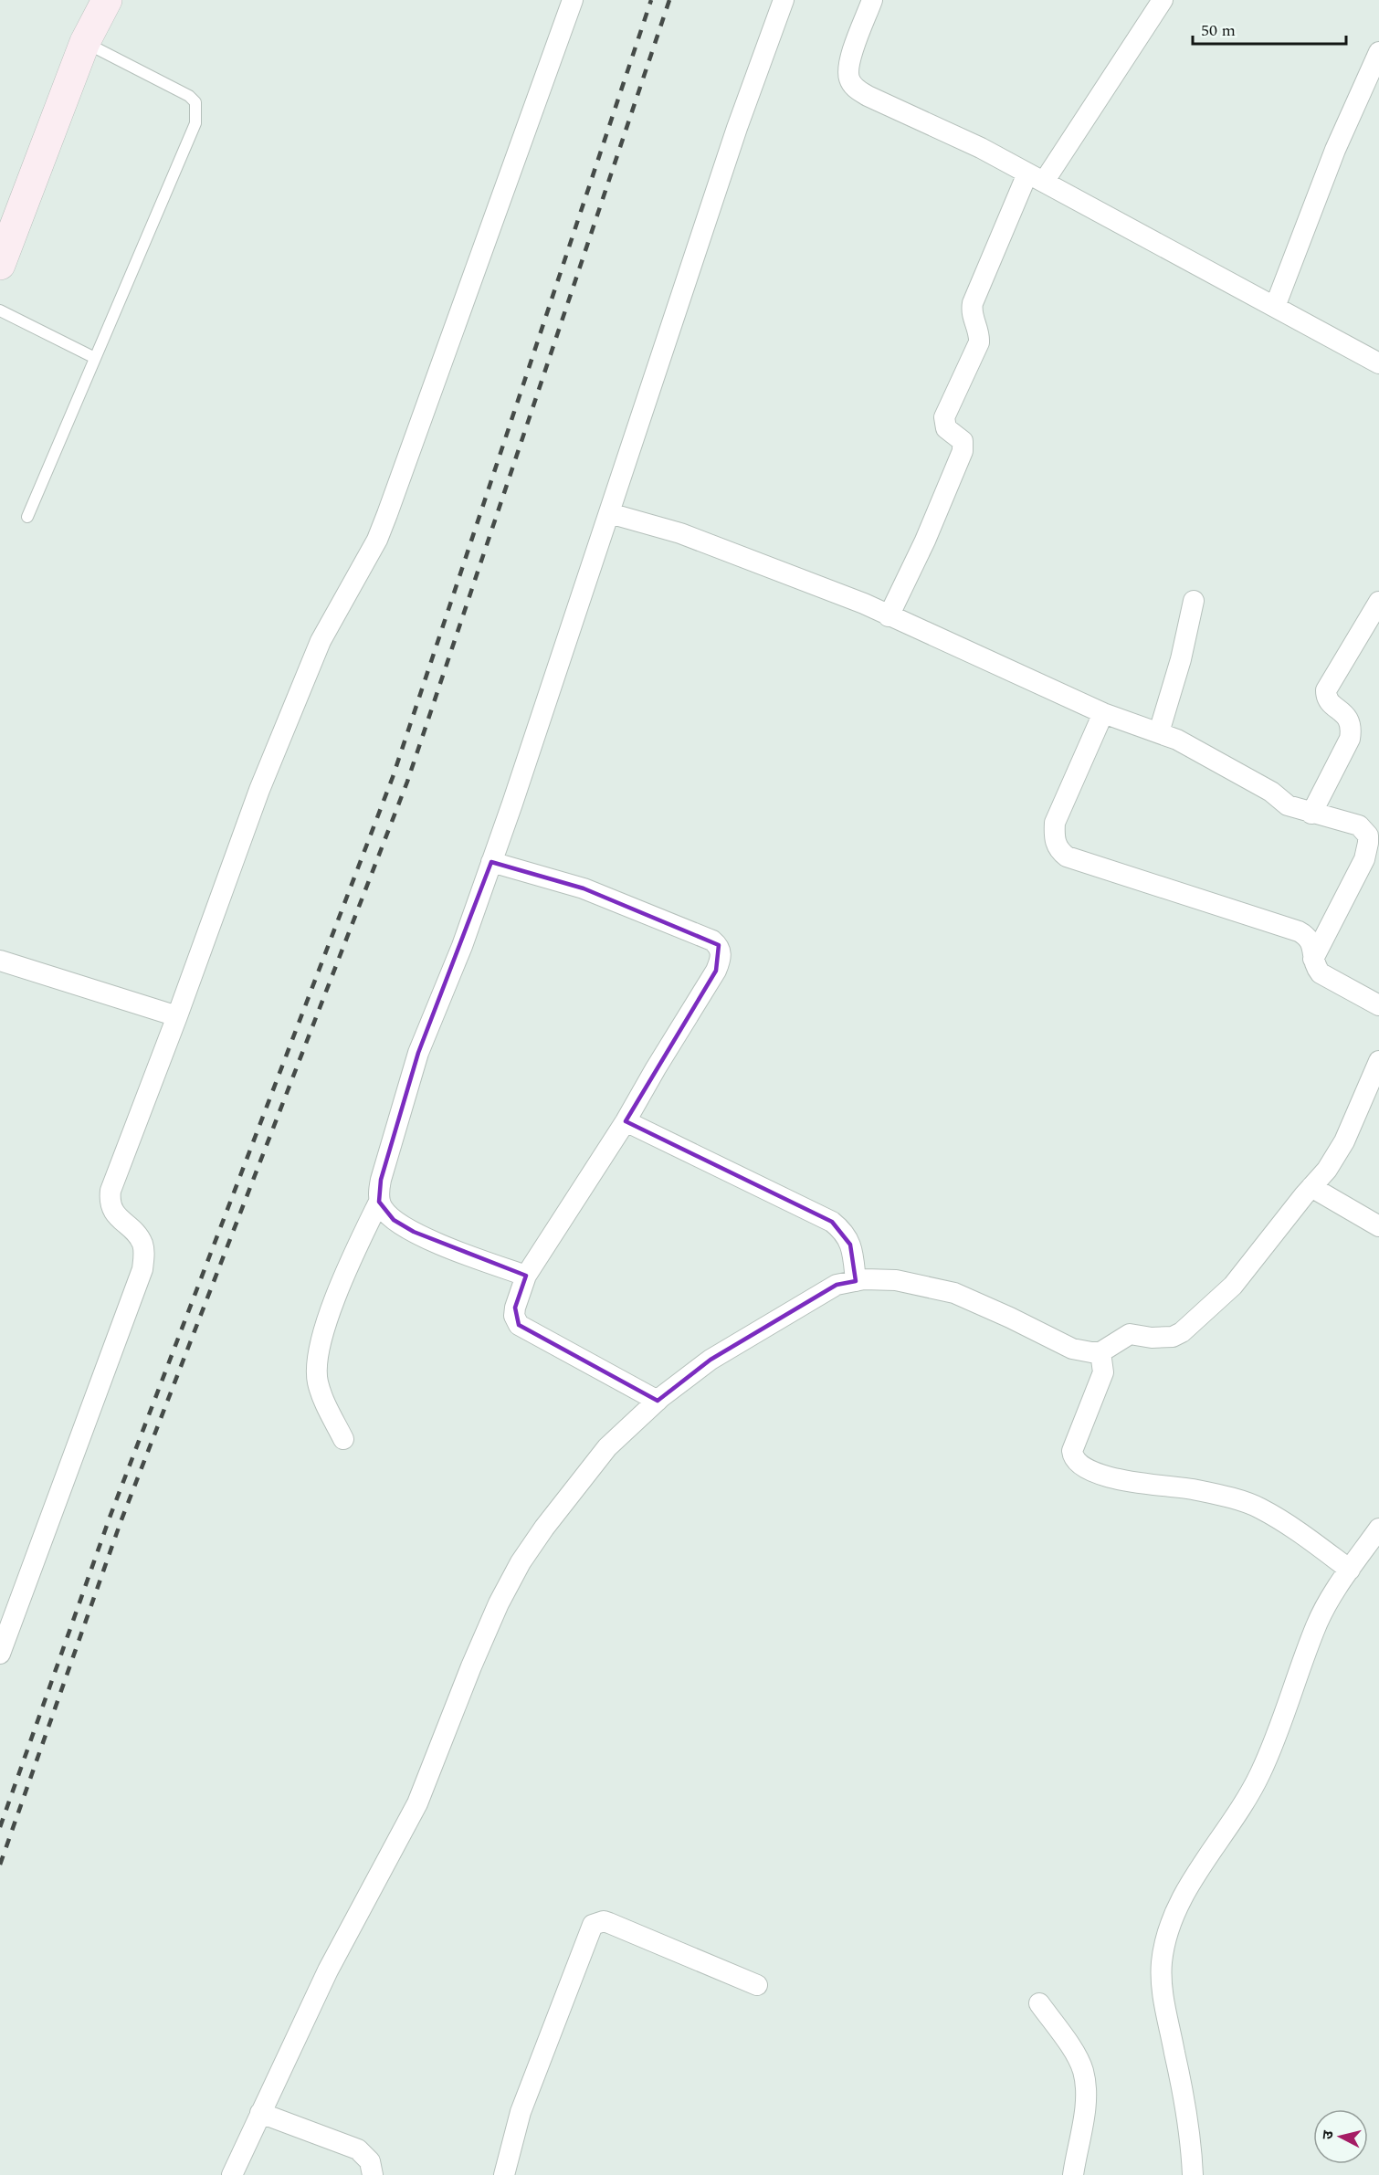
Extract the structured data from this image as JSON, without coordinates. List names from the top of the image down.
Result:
{
  "scale_bar": "50 m",
  "north": "left"
}
